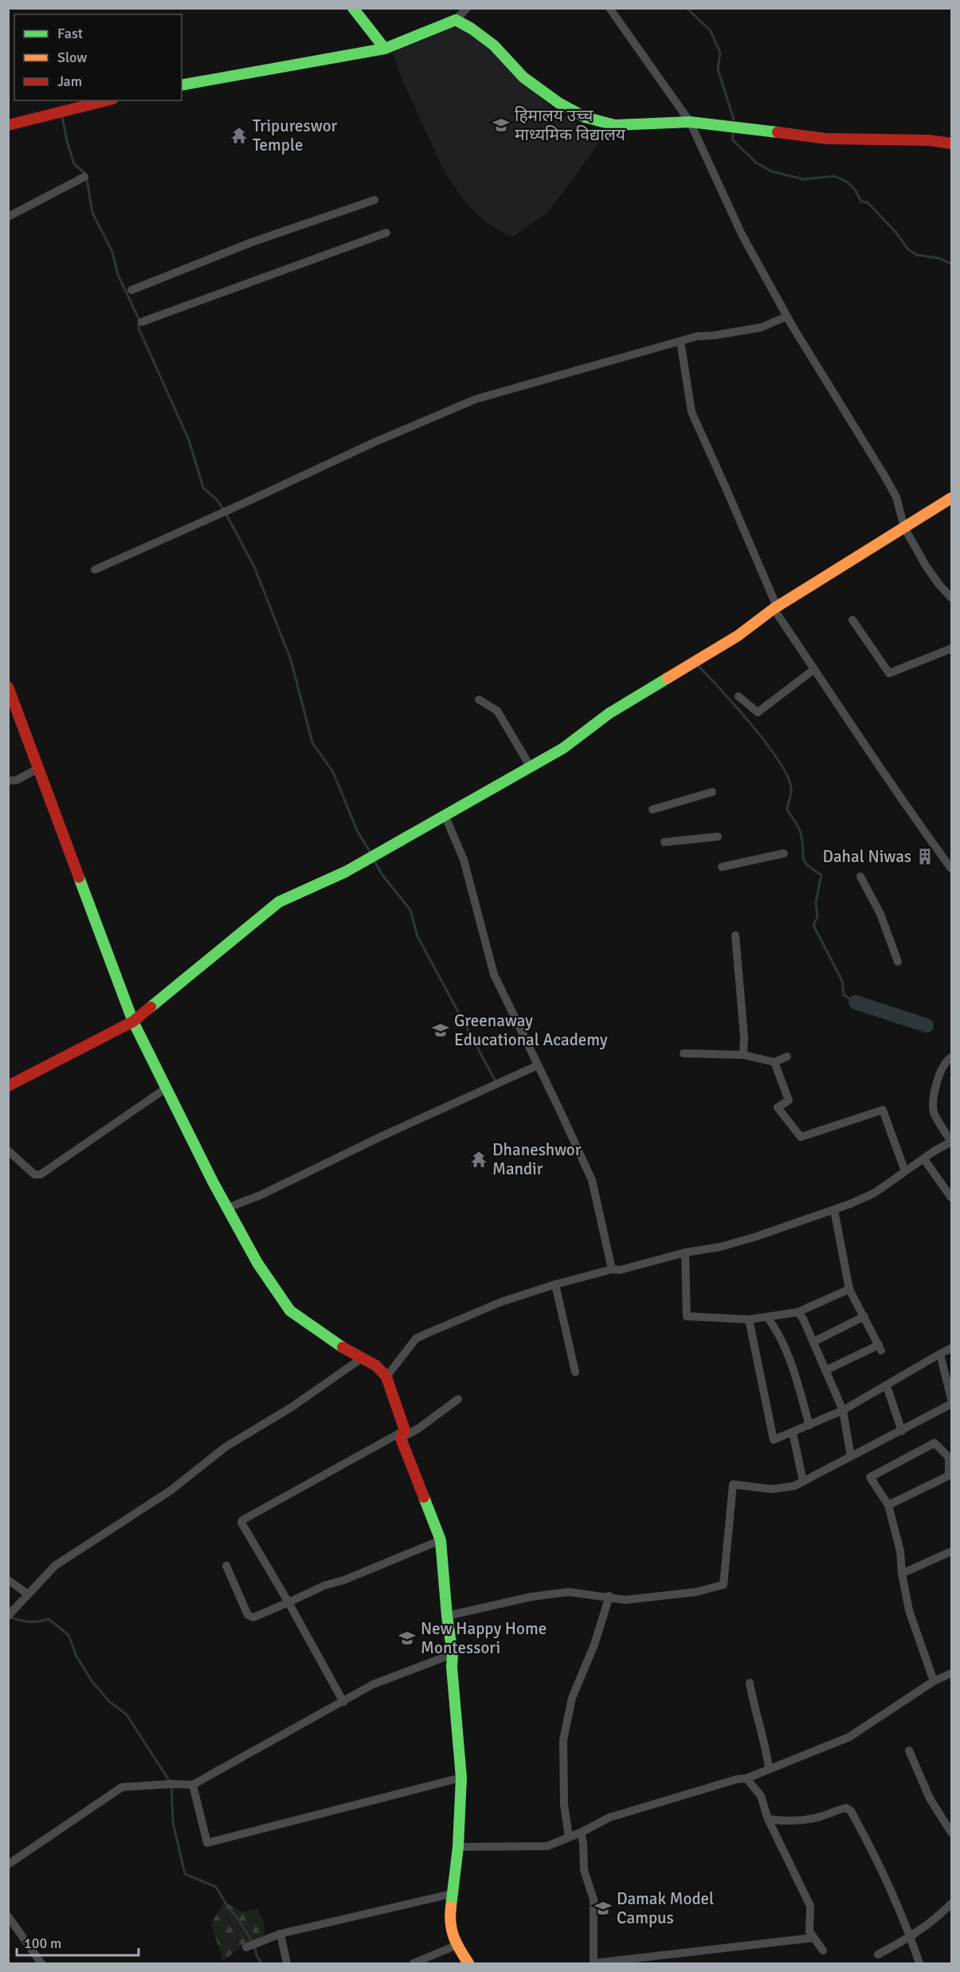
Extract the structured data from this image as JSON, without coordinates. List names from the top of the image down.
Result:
{
  "places": {
    "school or university": [
      "हिमालय उच्च माध्यमिक विद्यालय",
      "Greenaway Educational Academy",
      "New Happy Home Montessori",
      "Damak Model Campus"
    ],
    "temple": ["Tripureswor Temple", "Dhaneshwor Mandir"],
    "building": ["Dahal Niwas"]
  },
  "legend": ["Fast", "Slow", "Jam"],
  "scale_bar": "100 m"
}
